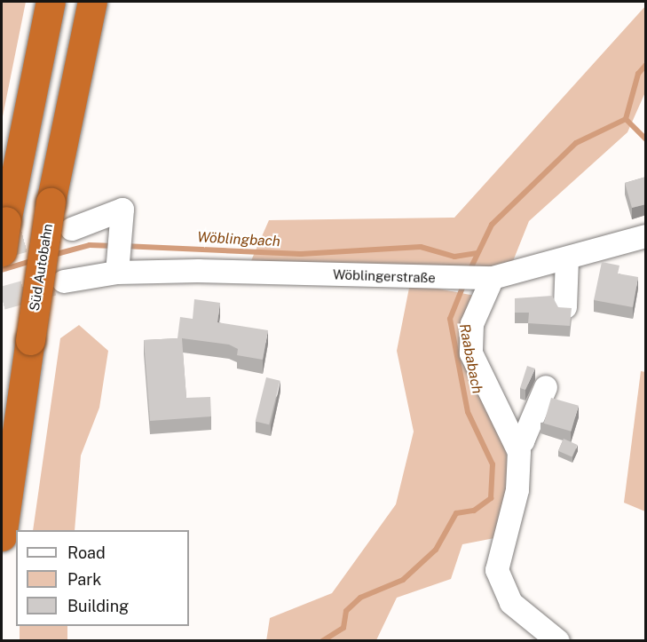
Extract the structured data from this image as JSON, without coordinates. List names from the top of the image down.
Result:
{
  "streets": {
    "highway": ["Süd Autobahn"],
    "street": ["Wöblingerstraße"]
  },
  "water": ["Wöblingbach", "Raababach"],
  "legend": ["Road", "Park", "Building"]
}
